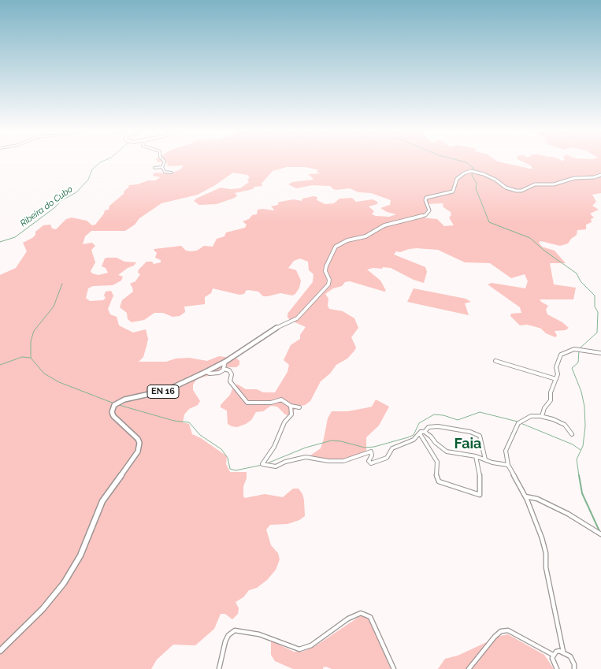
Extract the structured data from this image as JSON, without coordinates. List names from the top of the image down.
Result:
{
  "streets": {
    "main road": ["EN 16"]
  },
  "districts": ["Faia"],
  "water": ["Ribeira do Cubo"]
}
